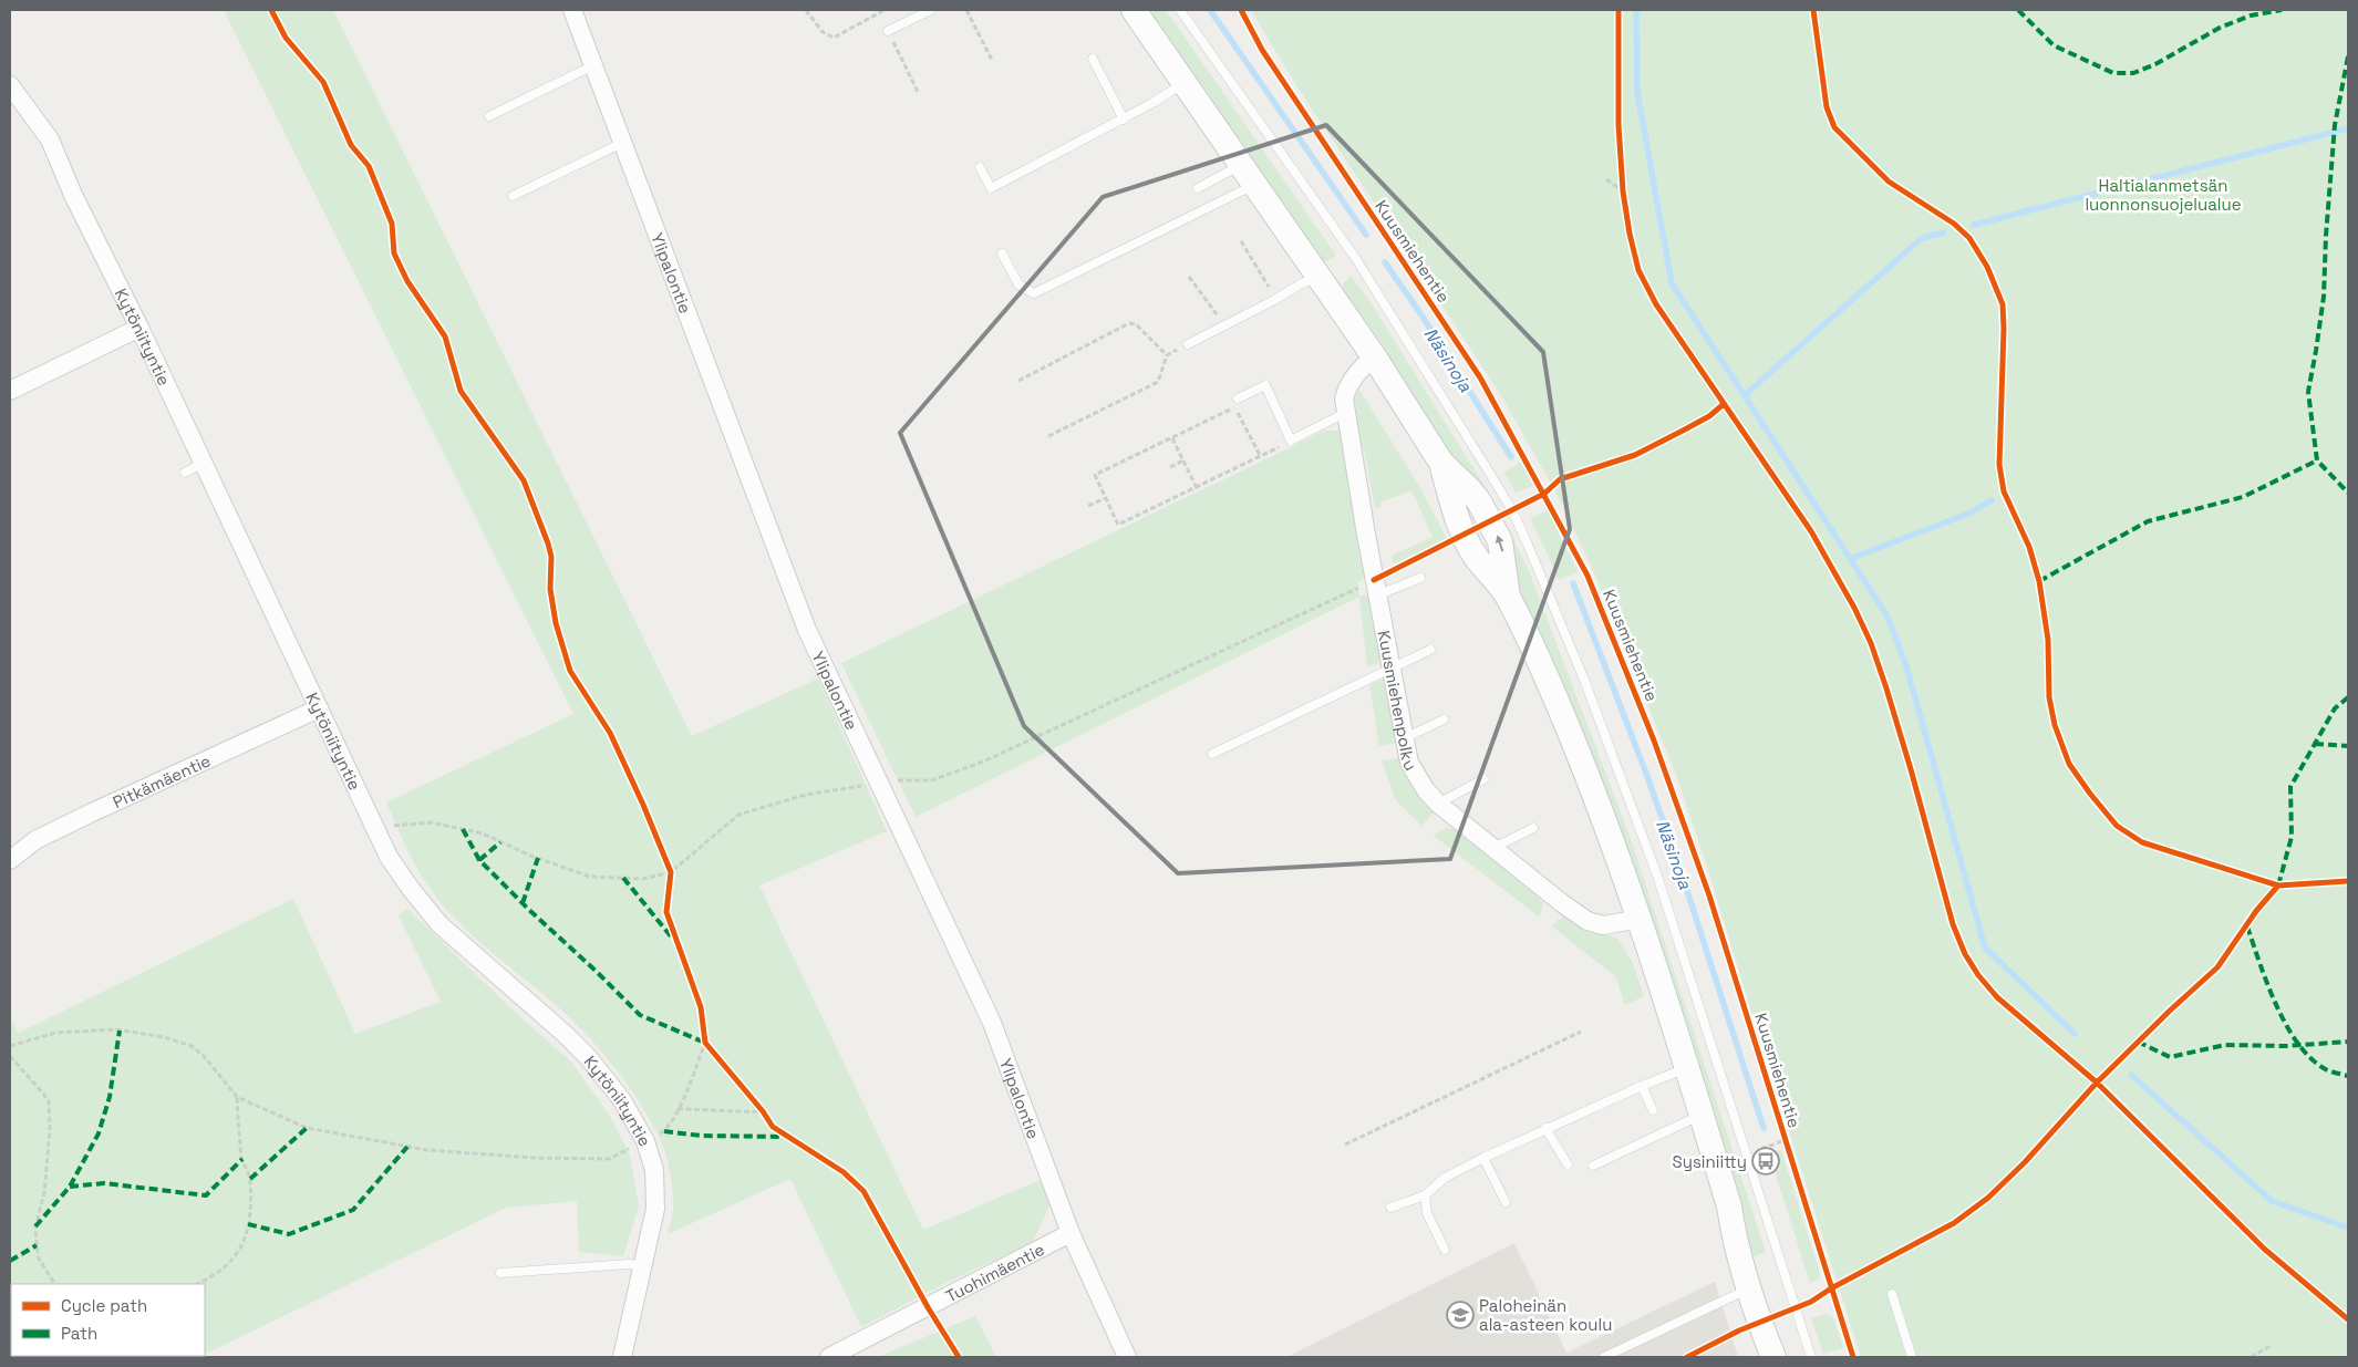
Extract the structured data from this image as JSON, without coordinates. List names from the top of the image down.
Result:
{
  "streets": {
    "street": [
      "Ylipalontie",
      "Kytöniityntie",
      "Kuusmiehenpolku",
      "Pitkämäentie",
      "Tuohimäentie"
    ],
    "cycle path": ["Kuusmiehentie"]
  },
  "crossings": [
    ["Ylipalontie", "Tuohimäentie"],
    ["Kytöniityntie", "Pitkämäentie"]
  ],
  "water": ["Näsinoja"],
  "parks": ["Haltialanmetsän luonnonsuojelualue"],
  "places": {
    "bus stop": ["Sysiniitty"],
    "school or university": ["Paloheinän ala-asteen koulu"]
  },
  "legend": ["Cycle path", "Path"]
}
